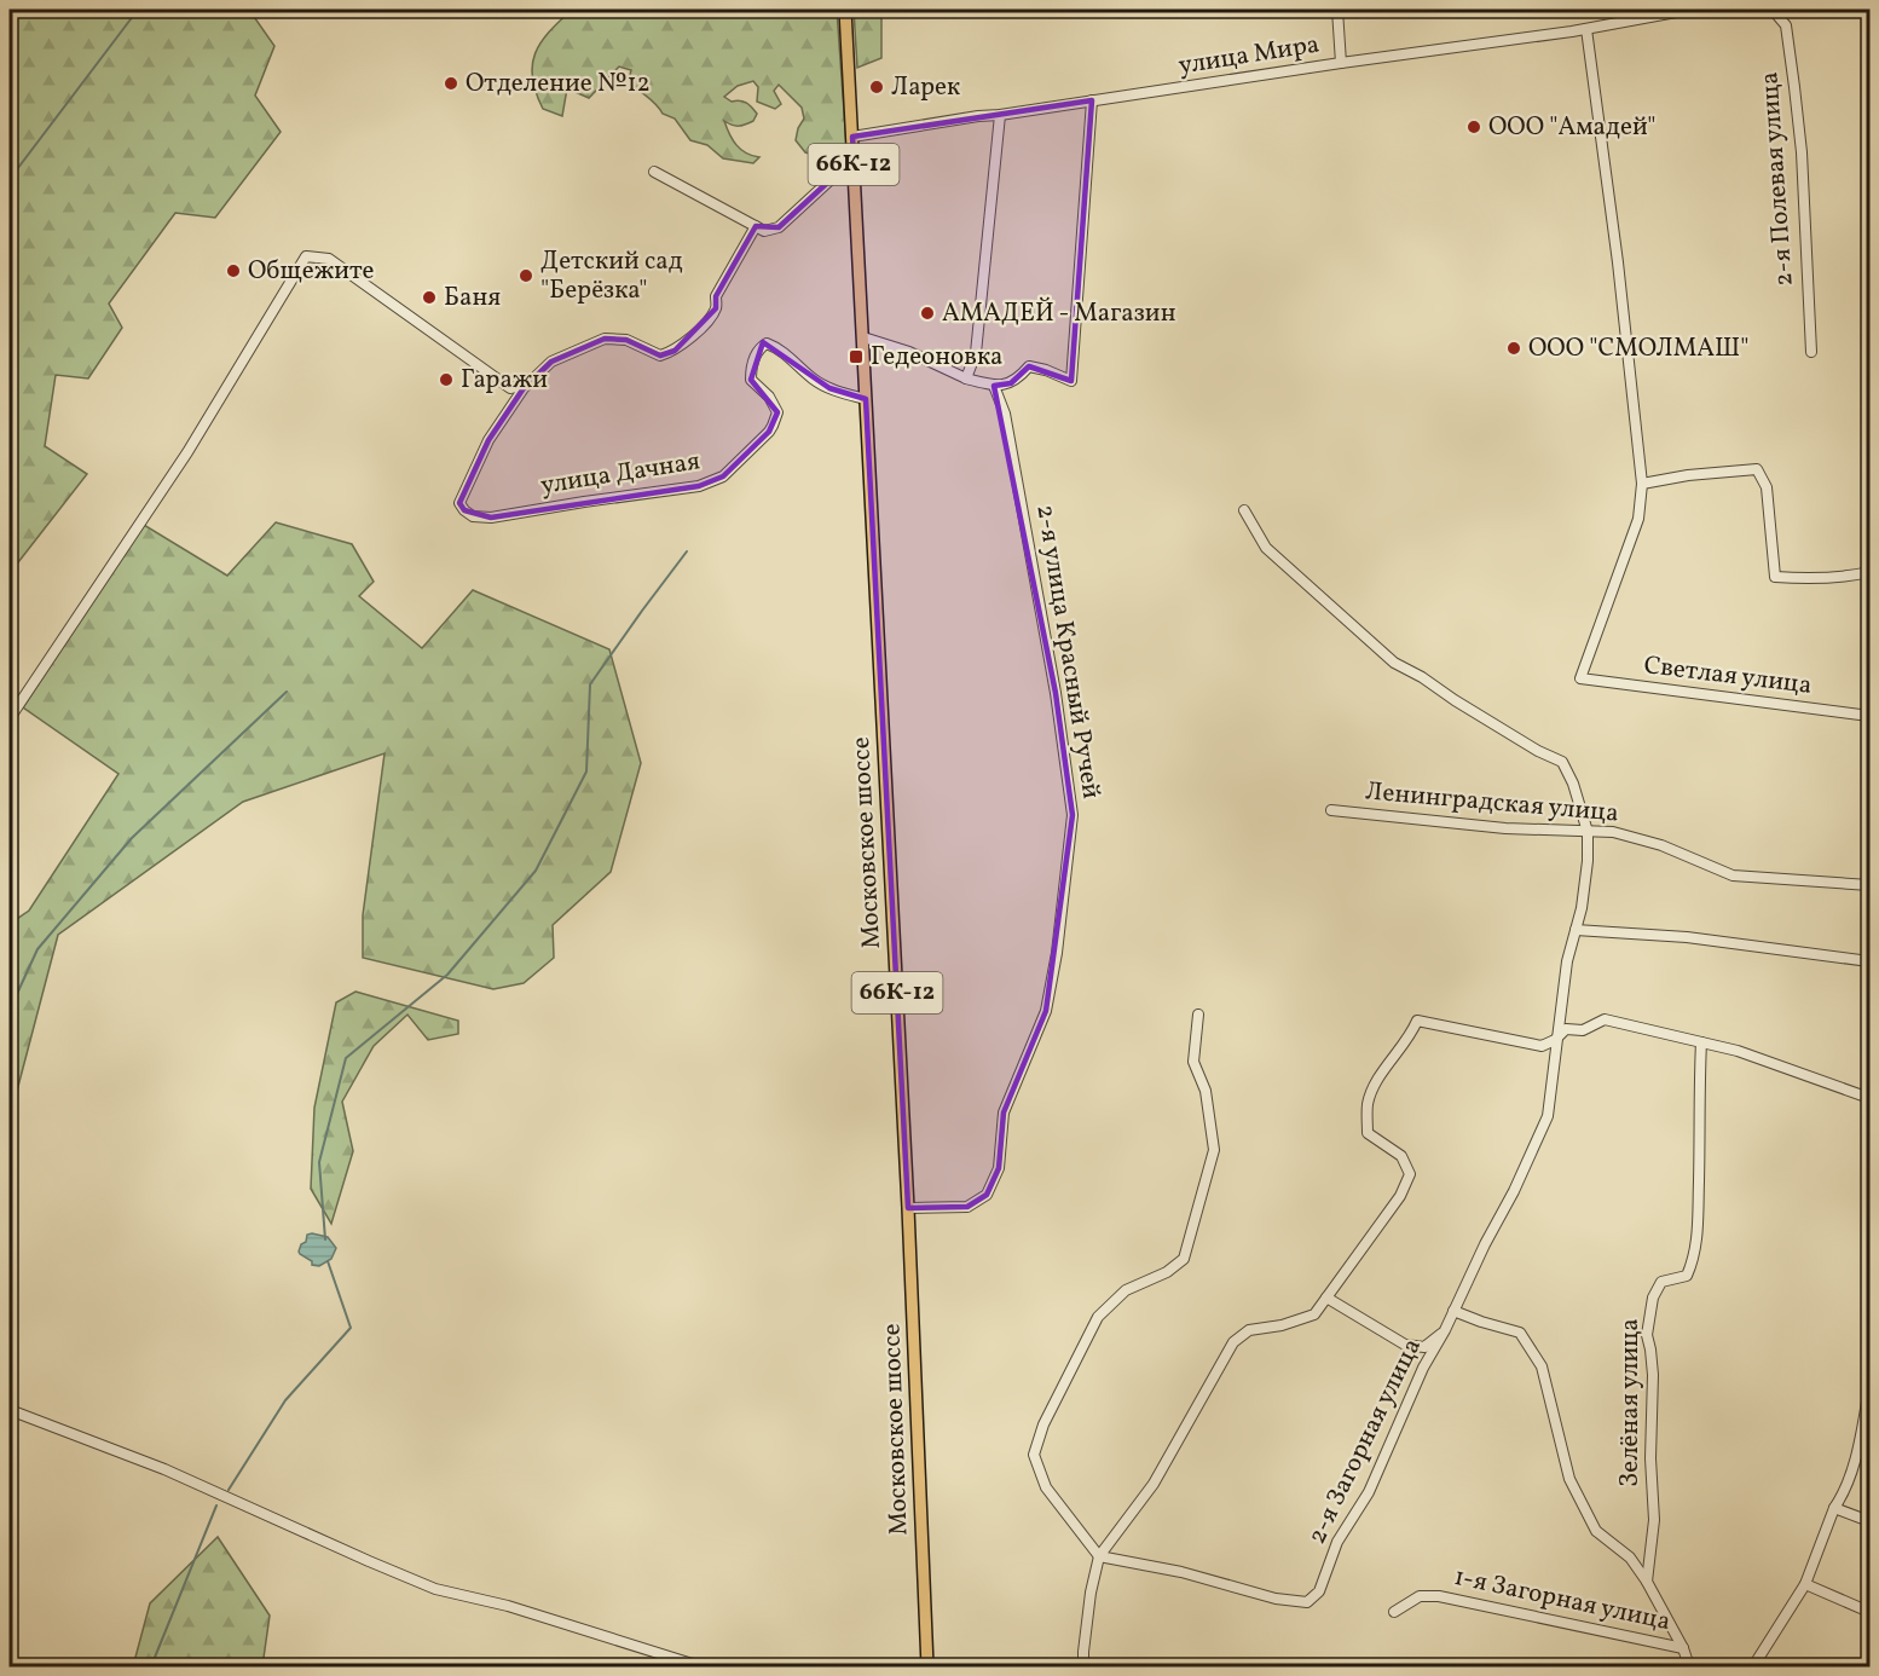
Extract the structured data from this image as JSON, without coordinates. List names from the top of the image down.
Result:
{
  "streets": {
    "main road": ["66К-12", "Московское шоссе"],
    "street": [
      "улица Мира",
      "2-я Полевая улица",
      "улица Дачная",
      "2-я улица Красный Ручей",
      "Светлая улица",
      "Ленинградская улица",
      "Зелёная улица",
      "2-я Загорная улица",
      "1-я Загорная улица"
    ]
  },
  "crossings": [
    ["улица Мира", "66К-12"],
    ["66К-12", "Московское шоссе"],
    ["улица Дачная", "Московское шоссе"],
    ["2-я улица Красный Ручей", "Московское шоссе"],
    ["Ленинградская улица", "2-я Загорная улица"]
  ],
  "places": {
    "other": [
      "Отделение №12",
      "Ларек",
      "ООО \"Амадей\"",
      "Общежите",
      "Детский сад \"Берёзка\"",
      "Баня",
      "АМАДЕЙ - Магазин",
      "ООО \"СМОЛМАШ\"",
      "Гаражи"
    ],
    "transit": ["Гедеоновка"]
  }
}
